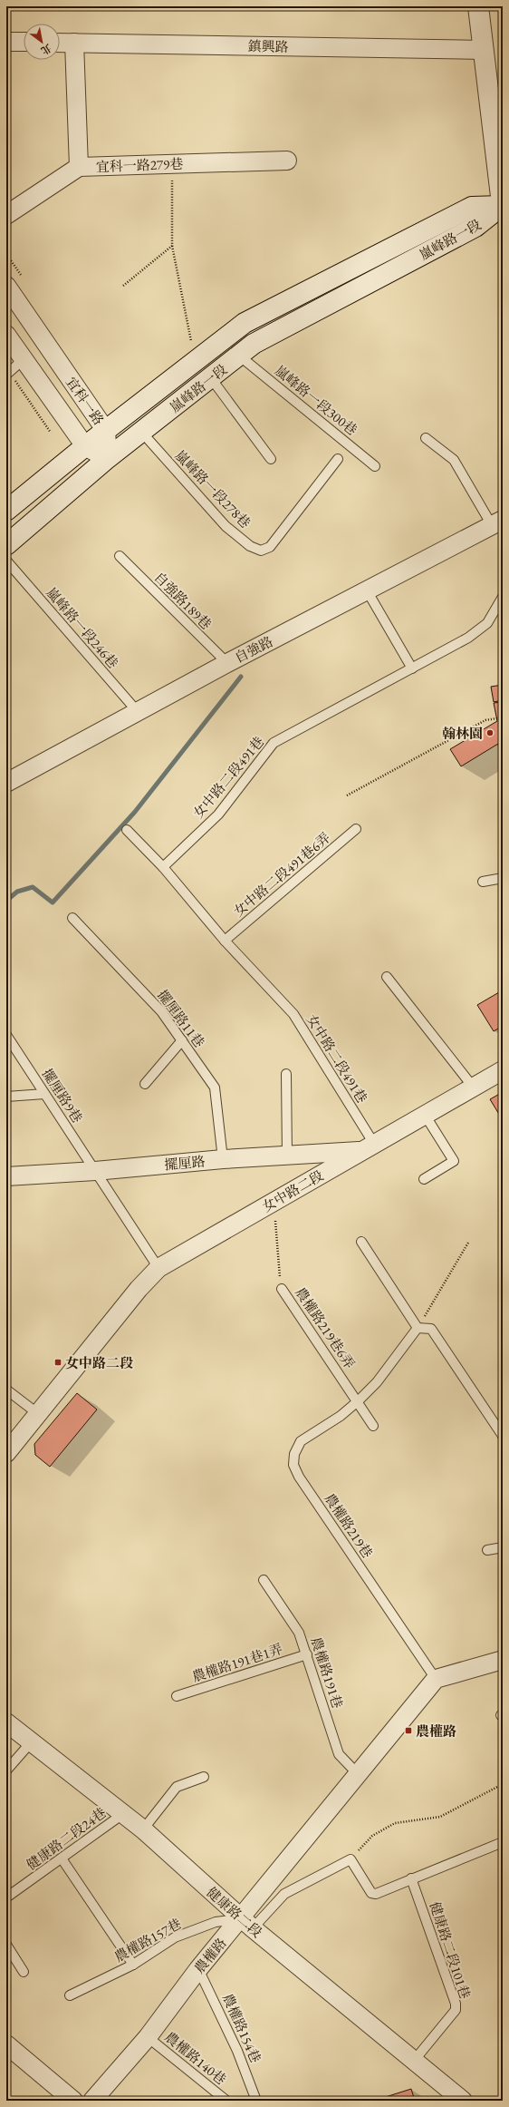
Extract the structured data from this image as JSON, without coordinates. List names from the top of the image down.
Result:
{
  "streets": {
    "main road": ["嵐峰路一段"],
    "street": [
      "鎮興路",
      "宜科一路279巷",
      "宜科一路",
      "自強路",
      "擺厘路",
      "女中路二段",
      "健康路二段",
      "農權路"
    ],
    "lane": [
      "嵐峰路一段300巷",
      "嵐峰路一段278巷",
      "自強路189巷",
      "嵐峰路一段246巷",
      "女中路二段491巷",
      "女中路二段491巷6弄",
      "擺厘路11巷",
      "擺厘路9巷",
      "農權路219巷6弄",
      "農權路219巷",
      "農權路191巷1弄",
      "農權路191巷",
      "健康路二段24巷",
      "農權路157巷",
      "健康路二段101巷",
      "農權路154巷",
      "農權路140巷"
    ]
  },
  "crossings": [
    ["嵐峰路一段", "嵐峰路一段300巷"],
    ["嵐峰路一段", "宜科一路"],
    ["嵐峰路一段", "嵐峰路一段278巷"],
    ["自強路189巷", "自強路"],
    ["嵐峰路一段246巷", "自強路"],
    ["女中路二段491巷", "女中路二段491巷6弄"],
    ["女中路二段491巷", "擺厘路"],
    ["女中路二段491巷", "女中路二段"],
    ["擺厘路11巷", "擺厘路"],
    ["擺厘路9巷", "擺厘路"],
    ["擺厘路9巷", "女中路二段"],
    ["擺厘路", "女中路二段"],
    ["女中路二段", "農權路219巷6弄"],
    ["農權路219巷6弄", "農權路219巷"],
    ["農權路219巷", "農權路"],
    ["農權路191巷1弄", "農權路191巷"],
    ["農權路191巷", "農權路"],
    ["健康路二段24巷", "健康路二段"],
    ["健康路二段", "農權路157巷"],
    ["健康路二段", "健康路二段101巷"],
    ["健康路二段", "農權路"],
    ["農權路157巷", "農權路"],
    ["農權路", "農權路154巷"],
    ["農權路", "農權路140巷"]
  ],
  "places": {
    "other": ["翰林園"],
    "transit": ["女中路二段", "農權路"]
  },
  "north": "bottom right"
}
